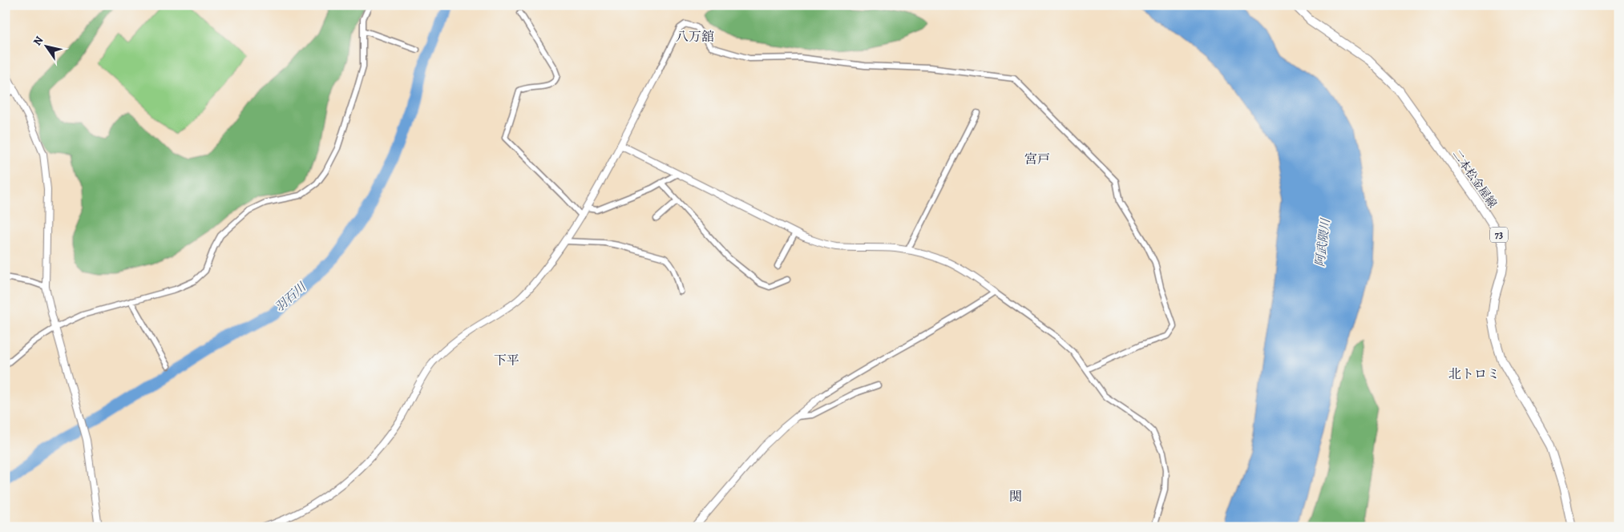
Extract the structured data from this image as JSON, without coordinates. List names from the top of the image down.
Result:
{
  "streets": {
    "main road": ["二本松金屋線", "73"]
  },
  "districts": [
    "八万舘",
    "宮戸",
    "下平",
    "北トロミ",
    "関"
  ],
  "water": ["阿武隈川", "羽石川"],
  "north": "top left"
}
